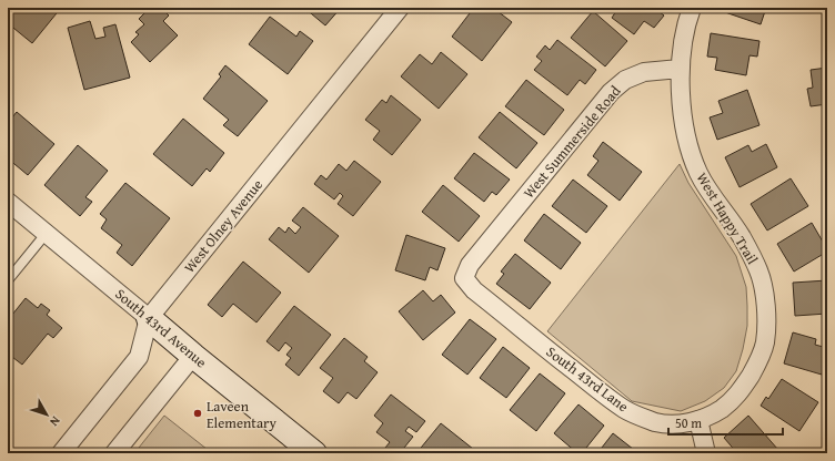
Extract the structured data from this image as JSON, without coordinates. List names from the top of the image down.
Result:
{
  "streets": {
    "street": [
      "West Summerside Road",
      "West Happy Trail",
      "West Olney Avenue",
      "South 43rd Avenue",
      "South 43rd Lane"
    ]
  },
  "crossings": [
    ["West Summerside Road", "West Happy Trail"],
    ["West Summerside Road", "South 43rd Lane"],
    ["West Happy Trail", "South 43rd Lane"],
    ["West Olney Avenue", "South 43rd Avenue"]
  ],
  "places": ["Laveen Elementary"],
  "scale_bar": "50 m",
  "north": "bottom right"
}
